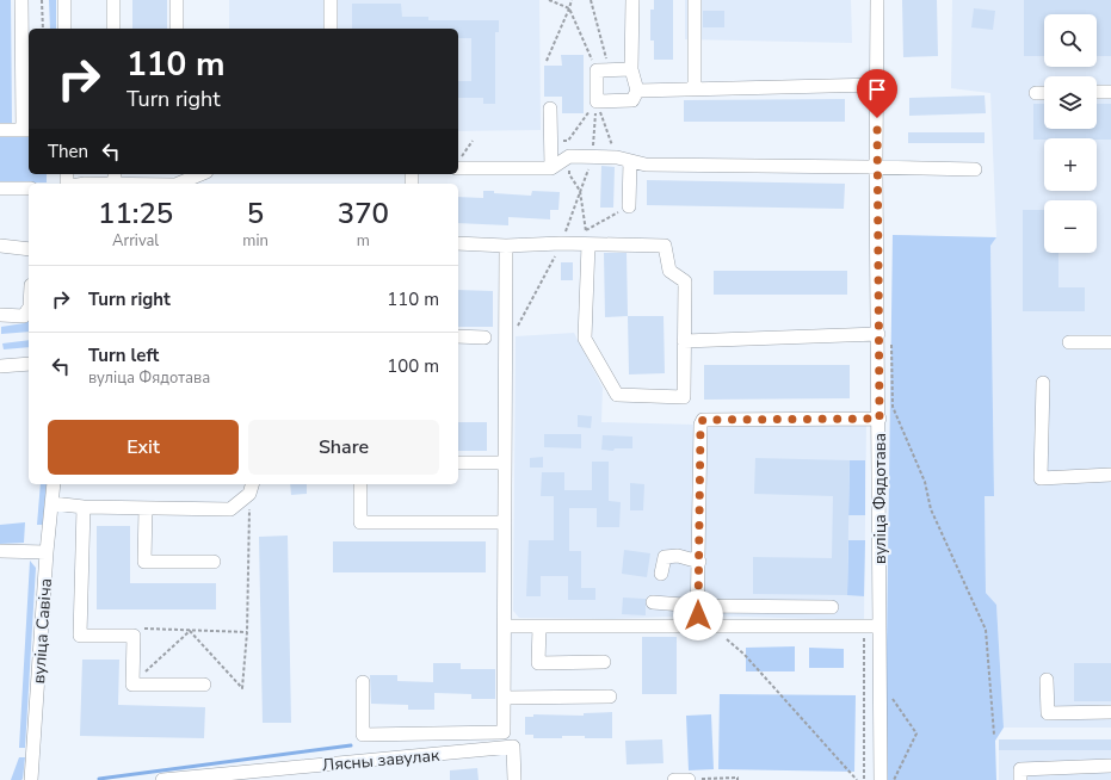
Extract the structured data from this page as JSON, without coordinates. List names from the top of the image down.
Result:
{
  "streets": {
    "street": ["вуліца Фядотава", "вуліца Савіча", "Лясны завулак"]
  },
  "page": {
    "map_buttons": ["+", "−"],
    "turn": ["110 m", "Turn right"],
    "then": "Then",
    "eta": [
      "11:25",
      "Arrival",
      "5",
      "min",
      "370",
      "m"
    ],
    "list": [
      {
        "name": "Turn right",
        "value": "110 m"
      },
      {
        "name": "Turn left",
        "note": "вуліца Фядотава",
        "value": "100 m"
      }
    ],
    "buttons": ["Exit", "Share"]
  }
}
